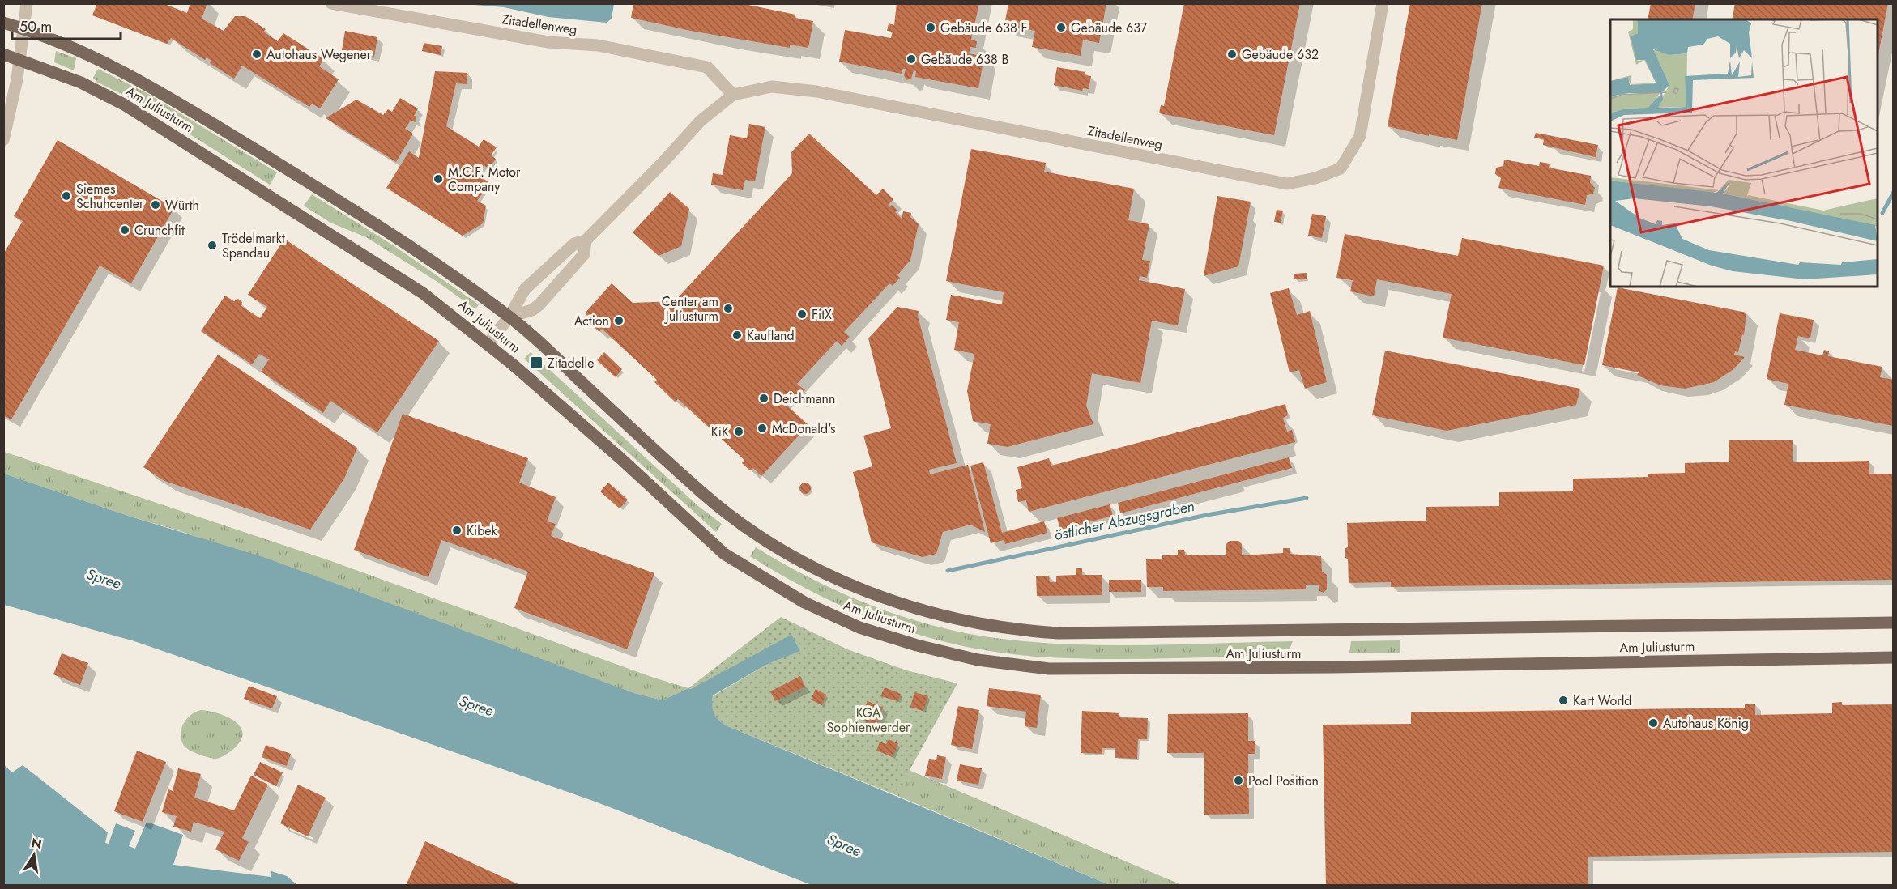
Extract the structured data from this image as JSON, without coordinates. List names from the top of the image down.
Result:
{
  "streets": {
    "main road": ["Am Juliusturm"],
    "street": ["Zitadellenweg"]
  },
  "crossings": [
    ["Zitadellenweg", "Am Juliusturm"]
  ],
  "water": ["östlicher Abzugsgraben", "Spree"],
  "parks": ["KGA Sophienwerder"],
  "places": {
    "other": [
      "Gebäude 638 F",
      "Gebäude 637",
      "Autohaus Wegener",
      "Gebäude 632",
      "Gebäude 638 B",
      "M.C.F. Motor Company",
      "Siemes Schuhcenter",
      "Würth",
      "Crunchfit",
      "Trödelmarkt Spandau",
      "Center am Juliusturm",
      "FitX",
      "Action",
      "Kaufland",
      "Deichmann",
      "McDonald's",
      "KiK",
      "Kibek",
      "Kart World",
      "Autohaus König",
      "Pool Position"
    ],
    "transit": ["Zitadelle"]
  },
  "scale_bar": "50 m",
  "north": "top"
}
